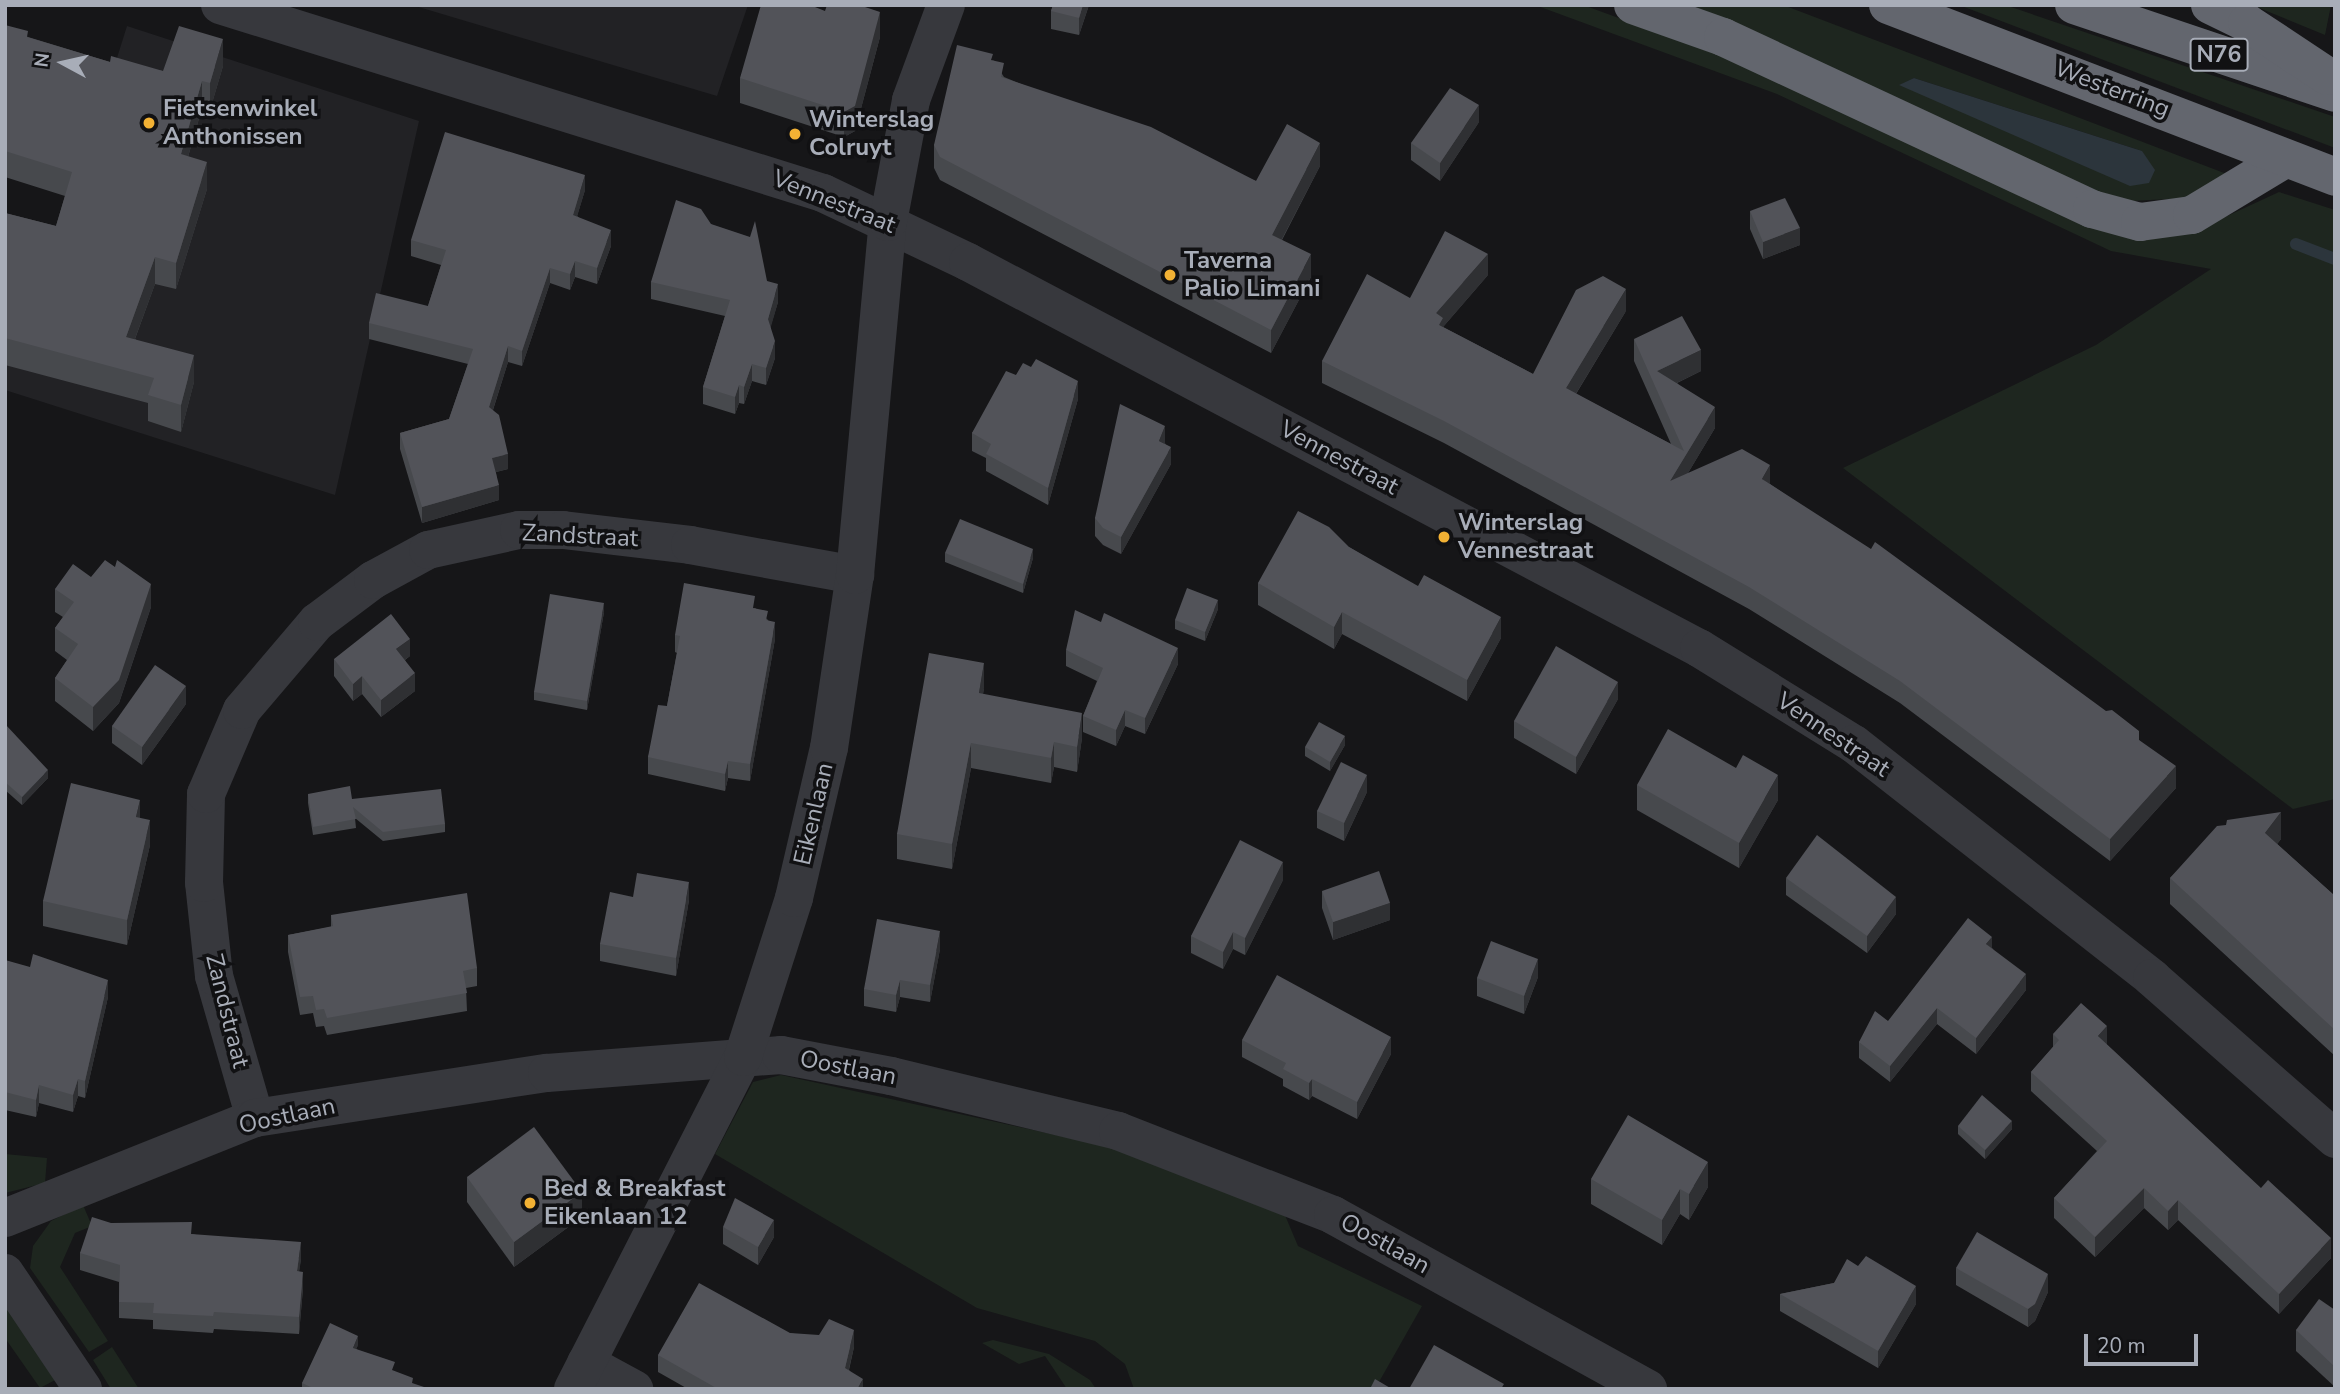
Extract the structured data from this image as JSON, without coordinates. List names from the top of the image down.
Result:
{
  "streets": {
    "highway": ["N76", "Westerring"],
    "street": [
      "Vennestraat",
      "Zandstraat",
      "Eikenlaan",
      "Oostlaan"
    ]
  },
  "crossings": [
    ["Vennestraat", "Eikenlaan"],
    ["Zandstraat", "Eikenlaan"],
    ["Zandstraat", "Oostlaan"],
    ["Eikenlaan", "Oostlaan"]
  ],
  "places": [
    "Fietsenwinkel Anthonissen",
    "Winterslag Colruyt",
    "Taverna Palio Limani",
    "Winterslag Vennestraat",
    "Bed & Breakfast Eikenlaan 12"
  ],
  "scale_bar": "20 m",
  "north": "left"
}
